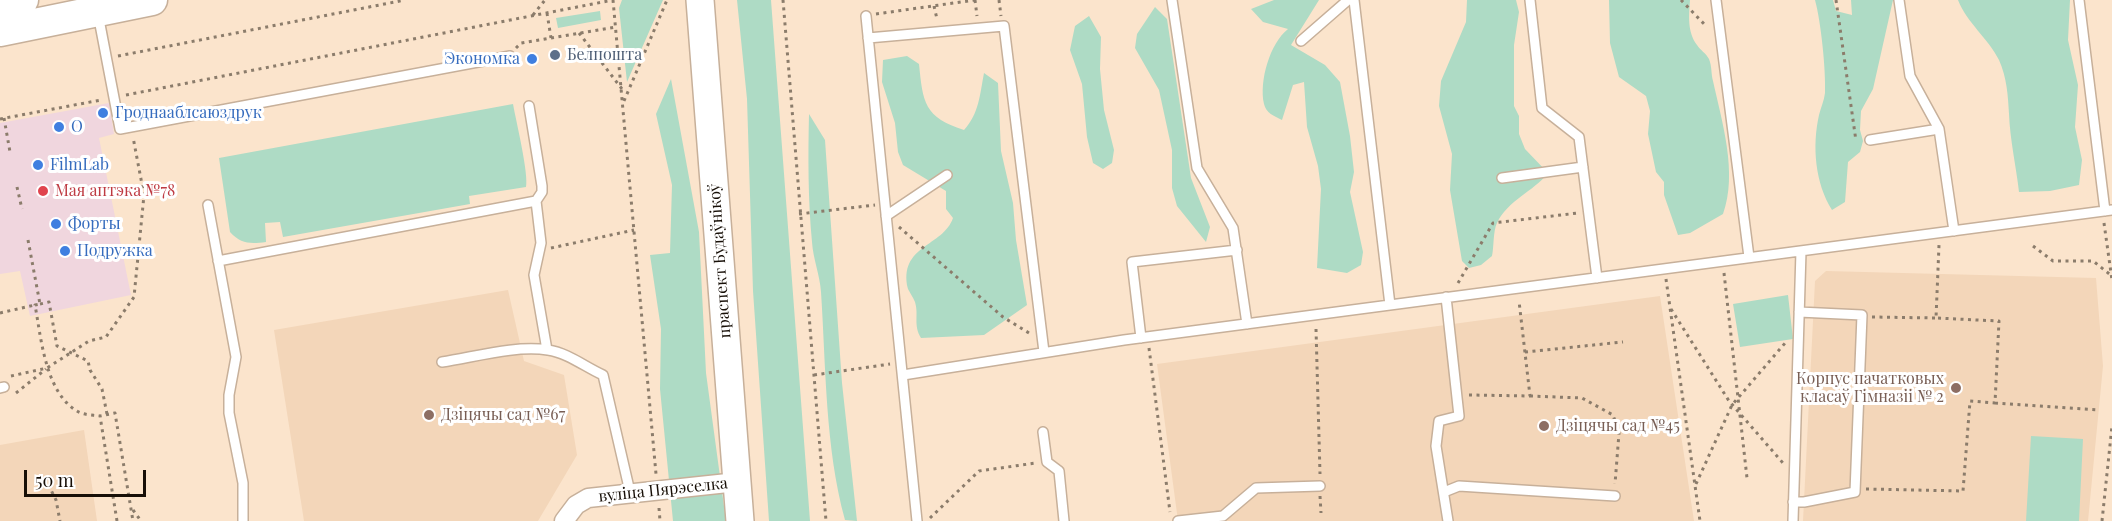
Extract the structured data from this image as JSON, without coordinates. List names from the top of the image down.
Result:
{
  "streets": {
    "street": ["праспект Будаўнікоў", "вуліца Пярэселка"]
  },
  "crossings": [
    ["праспект Будаўнікоў", "вуліца Пярэселка"]
  ],
  "places": [
    "Белпошта",
    "Экономка",
    "Гроднааблсаюздрук",
    "О",
    "FilmLab",
    "Мая аптэка №78",
    "Форты",
    "Подружка",
    "Корпус пачатковых класаў Гімназіі № 2",
    "Дзіцячы сад №67",
    "Дзіцячы сад №45"
  ],
  "scale_bar": "50 m"
}
